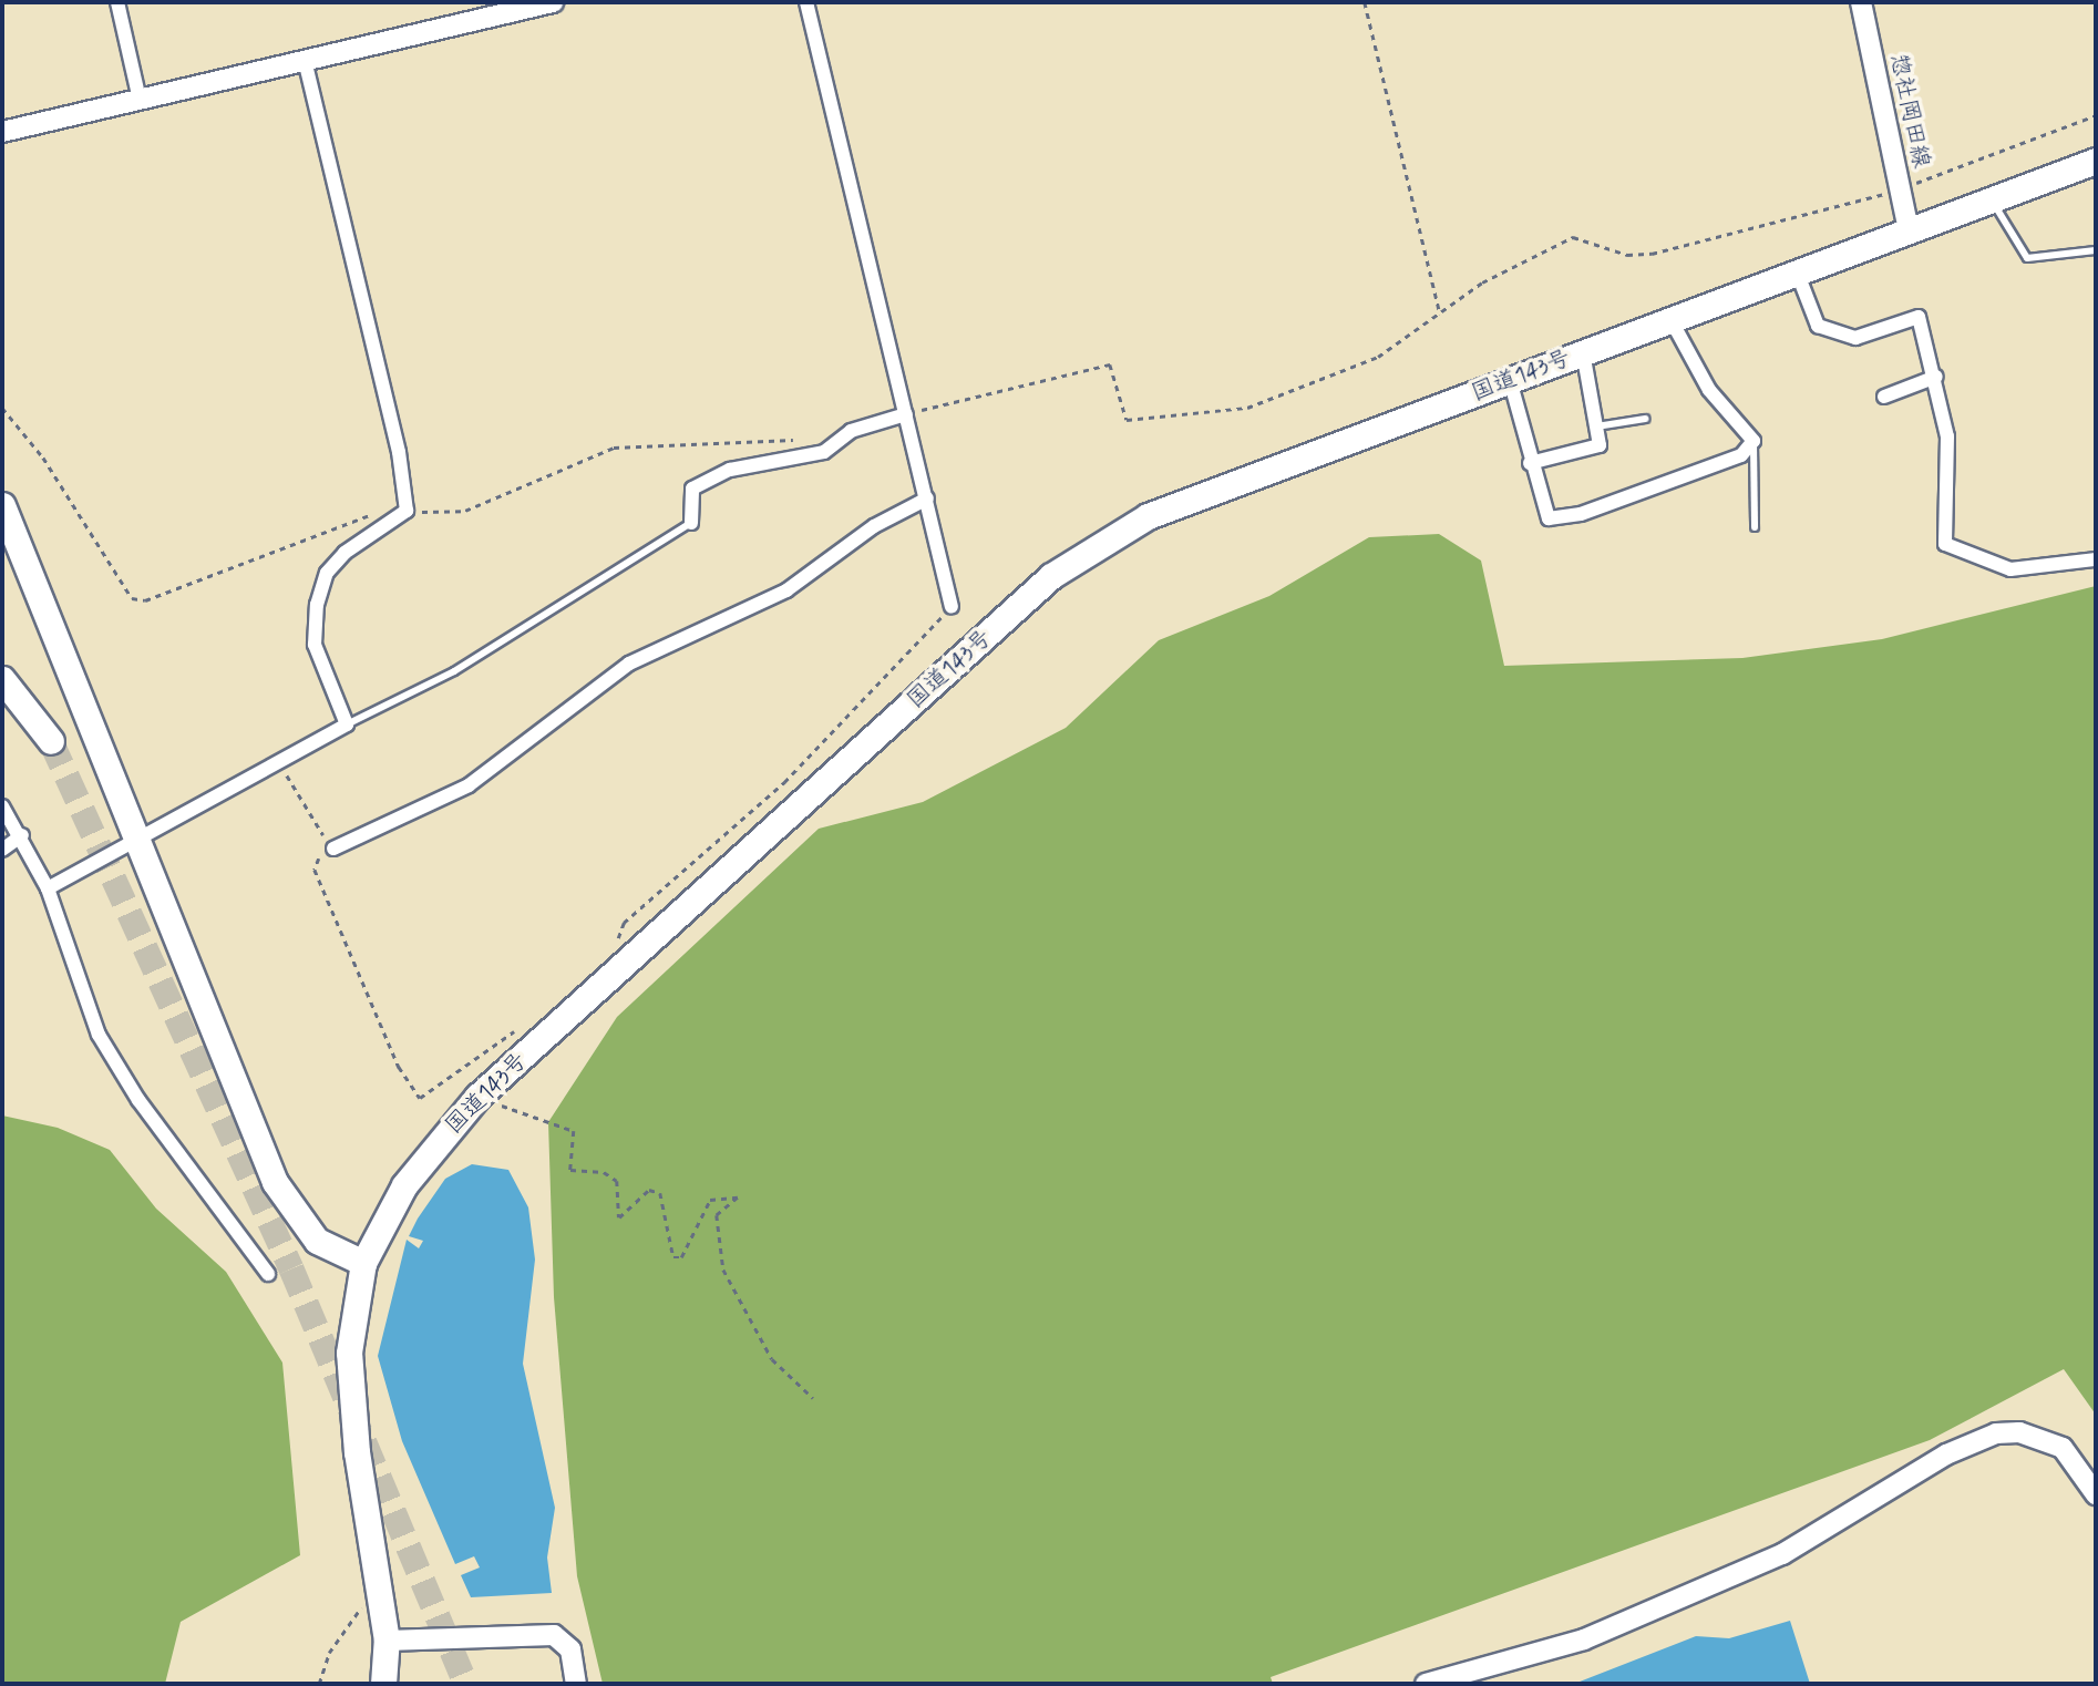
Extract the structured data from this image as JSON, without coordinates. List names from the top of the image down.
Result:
{
  "streets": {
    "highway": ["国道143号"],
    "street": ["惣社岡田線"]
  },
  "crossings": [
    ["惣社岡田線", "国道143号"]
  ]
}
